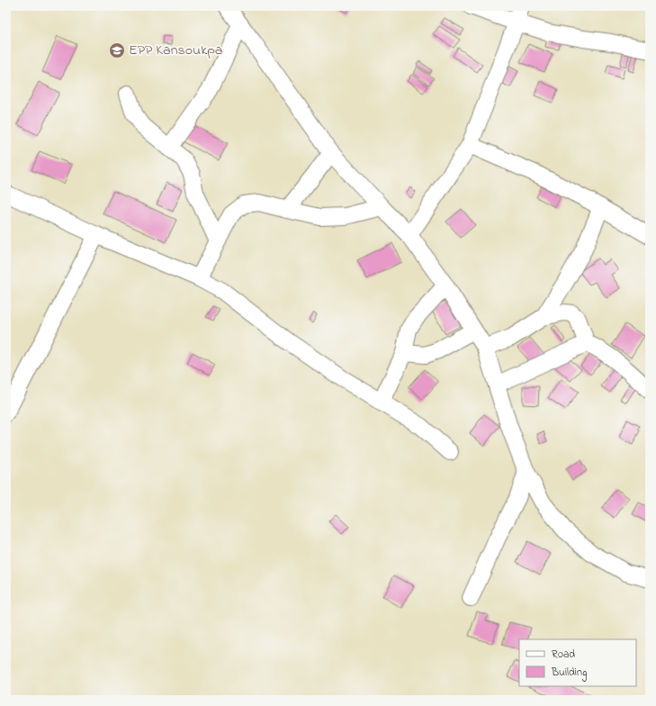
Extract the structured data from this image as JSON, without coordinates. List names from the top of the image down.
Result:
{
  "places": {
    "school or university": ["EPP Kansoukpa"]
  },
  "legend": ["Road", "Building"]
}
